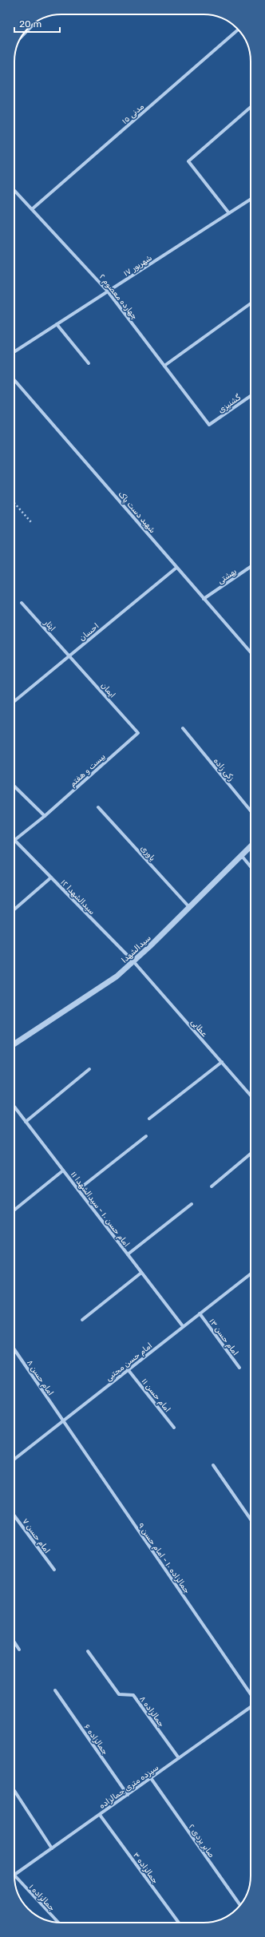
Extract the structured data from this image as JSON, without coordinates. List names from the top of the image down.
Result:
{
  "streets": {
    "street": [
      "مدنی ۱۵",
      "۱۷ شهریور",
      "چهارده معصوم ۲",
      "گشنیزی",
      "شهید دست پاک",
      "بهشتی",
      "ایثار",
      "احسان",
      "ایمان",
      "زکی زاده",
      "بیست و هفتم",
      "یاوری",
      "سیدالشهدا ۱۲",
      "سیدالشهدا",
      "عطایی",
      "امام حسن ۱۰ - سیدالشهدا ۱۱",
      "امام حسن ۱۳",
      "امام حسن مجتبی",
      "امام حسن ۸",
      "امام حسن ۱۱",
      "امام حسن ۷",
      "جمالزاده ۱۰ - امام حسن ۹",
      "جمالزاده ۸",
      "جمالزاده ۶",
      "سیزده متری جمالزاده",
      "صابر یزدی ۲",
      "جمالزاده ۳",
      "جمالزاده ۱"
    ]
  },
  "crossings": [
    ["مدنی ۱۵", "چهارده معصوم ۲"],
    ["۱۷ شهریور", "چهارده معصوم ۲"],
    ["چهارده معصوم ۲", "گشنیزی"],
    ["شهید دست پاک", "بهشتی"],
    ["شهید دست پاک", "احسان"],
    ["ایثار", "احسان"],
    ["ایثار", "ایمان"],
    ["احسان", "ایمان"],
    ["ایمان", "بیست و هفتم"],
    ["بیست و هفتم", "سیدالشهدا ۱۲"],
    ["یاوری", "سیدالشهدا"],
    ["سیدالشهدا ۱۲", "سیدالشهدا"],
    ["سیدالشهدا ۱۲", "عطایی"],
    ["سیدالشهدا", "عطایی"],
    ["امام حسن ۱۰ - سیدالشهدا ۱۱", "امام حسن مجتبی"],
    ["امام حسن ۱۳", "امام حسن مجتبی"],
    ["امام حسن مجتبی", "امام حسن ۸"],
    ["امام حسن مجتبی", "امام حسن ۱۱"],
    ["امام حسن مجتبی", "جمالزاده ۱۰ - امام حسن ۹"],
    ["امام حسن ۸", "جمالزاده ۱۰ - امام حسن ۹"],
    ["جمالزاده ۸", "سیزده متری جمالزاده"],
    ["جمالزاده ۶", "سیزده متری جمالزاده"],
    ["سیزده متری جمالزاده", "صابر یزدی ۲"],
    ["سیزده متری جمالزاده", "جمالزاده ۳"]
  ],
  "scale_bar": "20 m"
}
